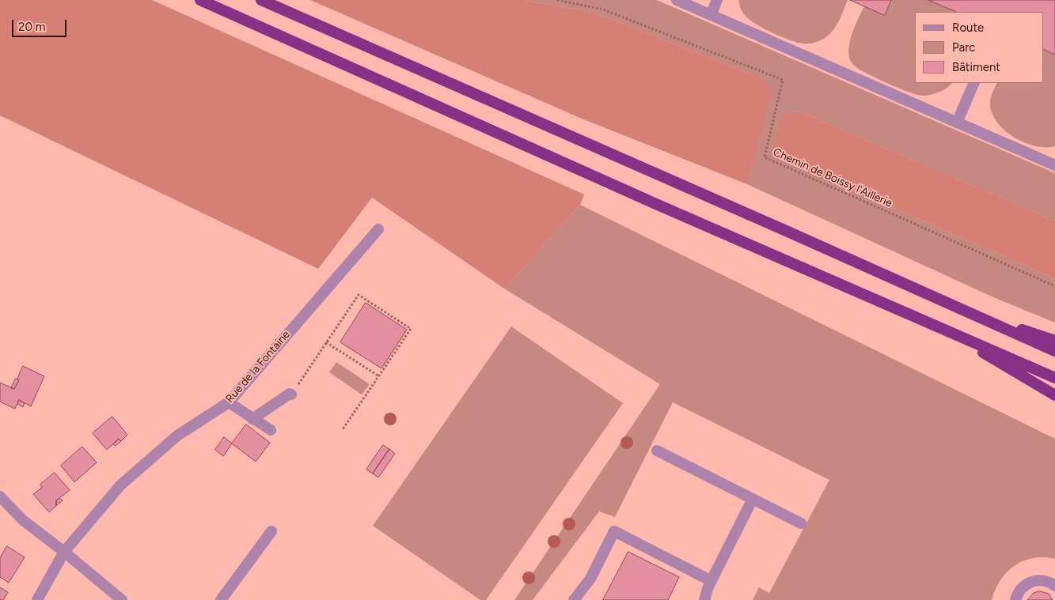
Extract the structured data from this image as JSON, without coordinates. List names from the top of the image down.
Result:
{
  "streets": {
    "street": ["Rue de la Fontaine"],
    "path": ["Chemin de Boissy l'Aillerie"]
  },
  "legend": ["Route", "Parc", "Bâtiment"],
  "scale_bar": "20 m"
}
